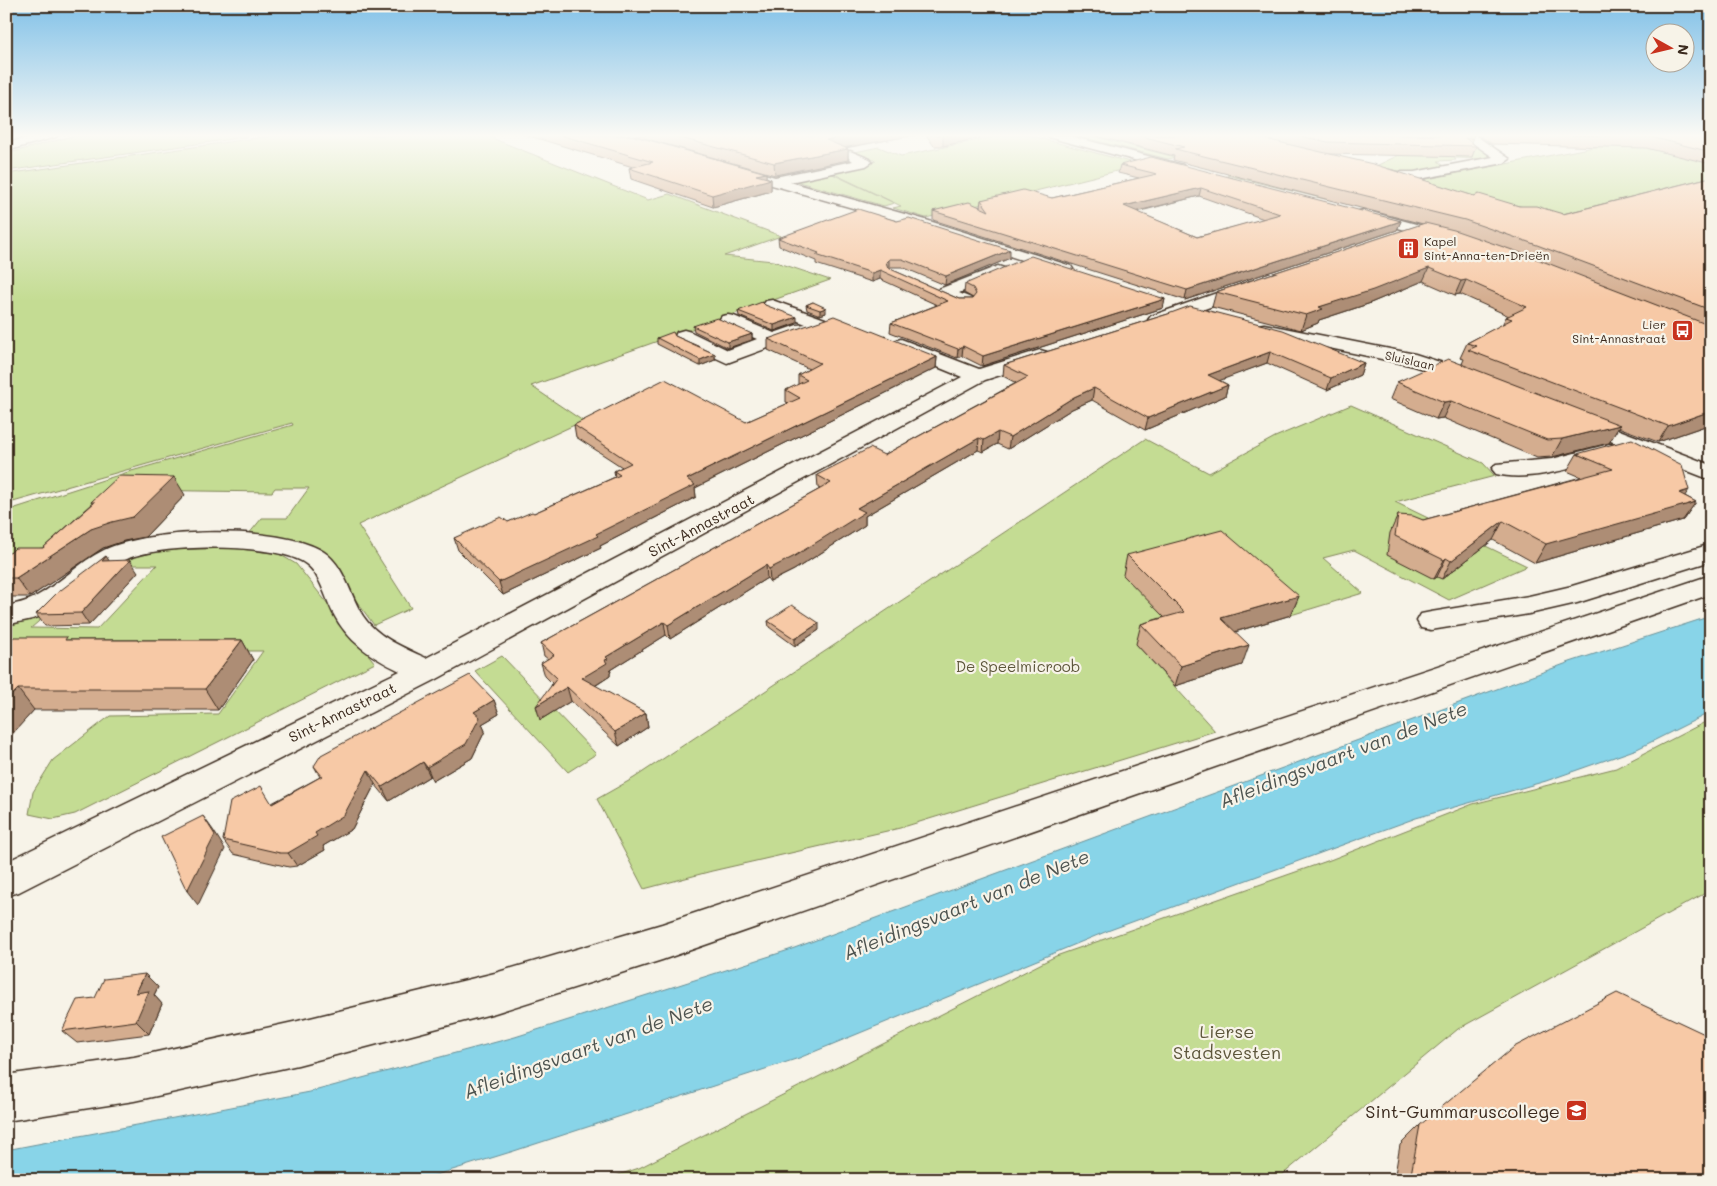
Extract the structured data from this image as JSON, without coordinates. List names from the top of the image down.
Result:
{
  "streets": {
    "main road": ["Sluislaan", "Sint-Annastraat"]
  },
  "water": ["Afleidingsvaart van de Nete"],
  "parks": ["De Speelmicroob", "Lierse Stadsvesten"],
  "places": {
    "building": ["Kapel Sint-Anna-ten-Drieën"],
    "bus stop": ["Lier Sint-Annastraat"],
    "school or university": ["Sint-Gummaruscollege"]
  },
  "north": "right"
}
